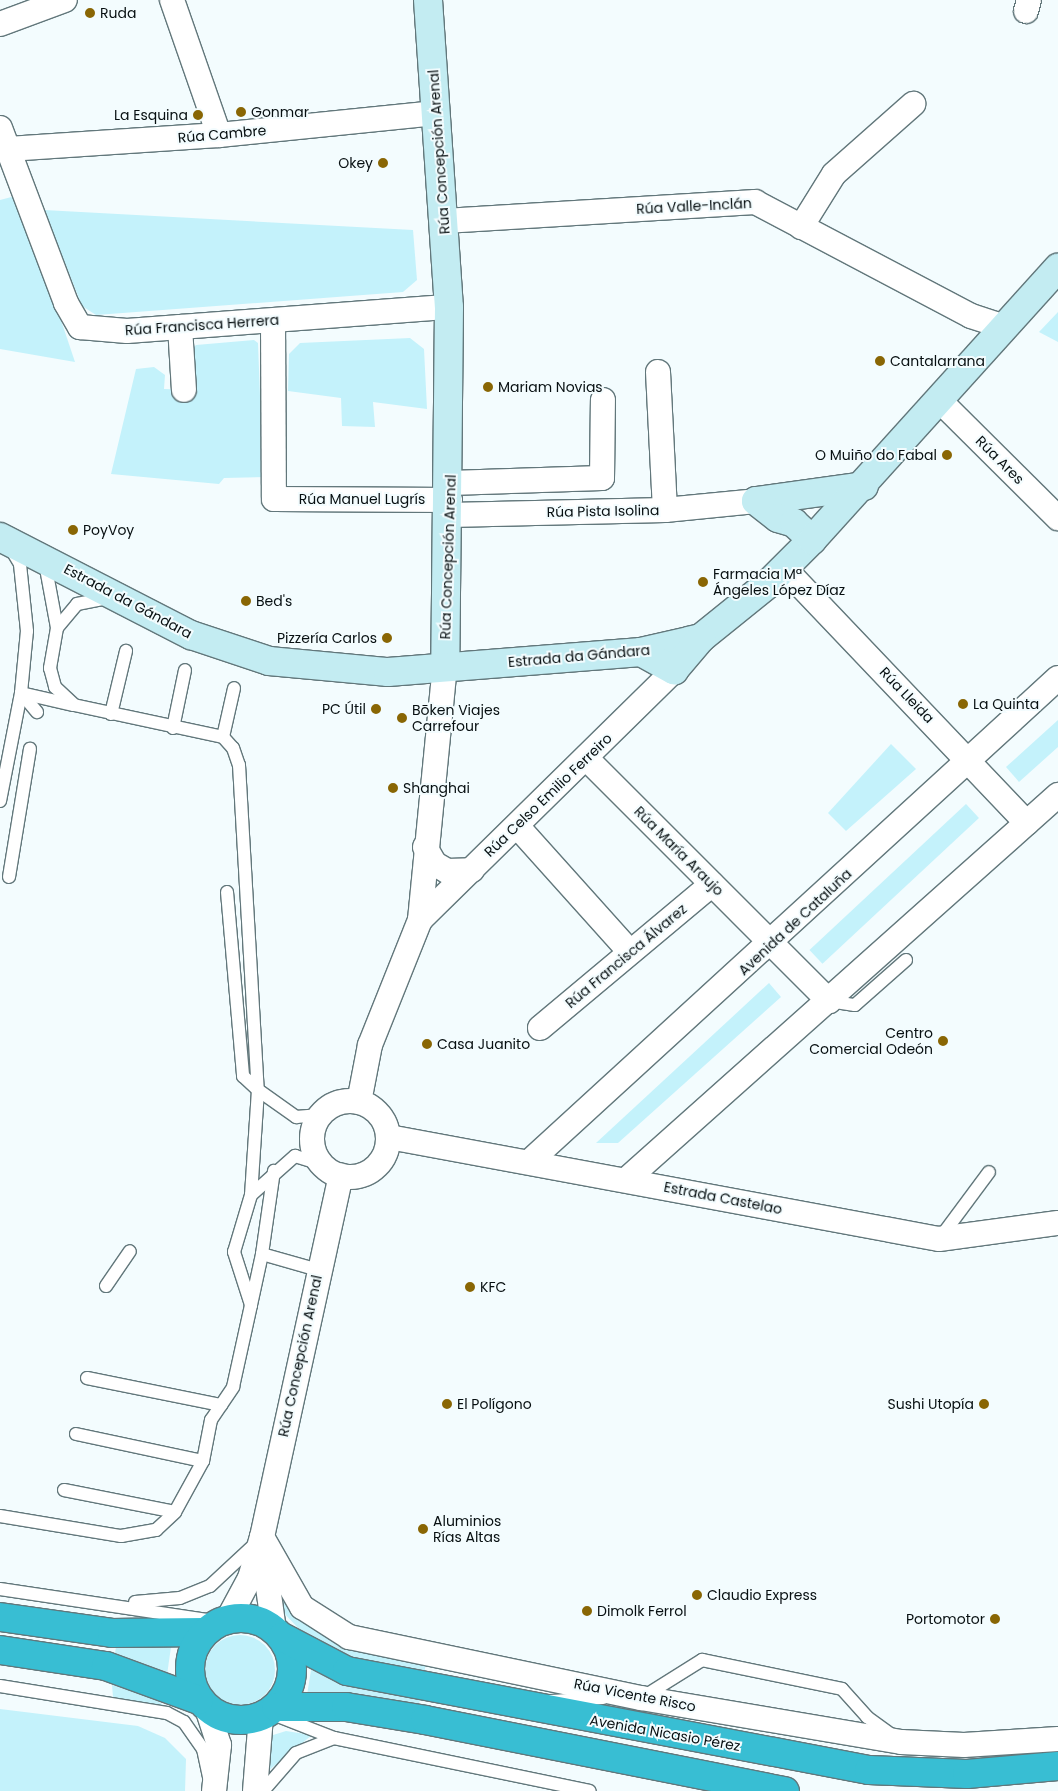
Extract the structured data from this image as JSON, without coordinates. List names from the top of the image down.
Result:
{
  "streets": {
    "highway": ["Avenida Nicasio Pérez"],
    "street": [
      "Rúa Cambre",
      "Rúa Concepción Arenal",
      "Rúa Valle-Inclán",
      "Rúa Francisca Herrera",
      "Rúa Ares",
      "Rúa Manuel Lugrís",
      "Rúa Pista Isolina",
      "Estrada da Gándara",
      "Rúa Lleida",
      "Rúa Celso Emilio Ferreiro",
      "Rúa María Araujo",
      "Avenida de Cataluña",
      "Rúa Francisca Álvarez",
      "Estrada Castelao",
      "Rúa Vicente Risco"
    ]
  },
  "crossings": [
    ["Rúa Cambre", "Rúa Concepción Arenal"],
    ["Rúa Cambre", "Rúa Francisca Herrera"],
    ["Rúa Concepción Arenal", "Rúa Valle-Inclán"],
    ["Rúa Concepción Arenal", "Rúa Francisca Herrera"],
    ["Rúa Concepción Arenal", "Rúa Manuel Lugrís"],
    ["Rúa Concepción Arenal", "Rúa Pista Isolina"],
    ["Rúa Concepción Arenal", "Estrada da Gándara"],
    ["Rúa Concepción Arenal", "Rúa Celso Emilio Ferreiro"],
    ["Rúa Concepción Arenal", "Estrada Castelao"],
    ["Rúa Concepción Arenal", "Rúa Vicente Risco"],
    ["Rúa Valle-Inclán", "Estrada da Gándara"],
    ["Rúa Francisca Herrera", "Rúa Manuel Lugrís"],
    ["Rúa Ares", "Estrada da Gándara"],
    ["Rúa Manuel Lugrís", "Rúa Pista Isolina"],
    ["Estrada da Gándara", "Rúa Lleida"],
    ["Rúa Lleida", "Avenida de Cataluña"],
    ["Rúa Celso Emilio Ferreiro", "Rúa María Araujo"],
    ["Rúa María Araujo", "Avenida de Cataluña"],
    ["Rúa María Araujo", "Rúa Francisca Álvarez"],
    ["Avenida de Cataluña", "Estrada Castelao"]
  ],
  "places": [
    "Ruda",
    "Gonmar",
    "La Esquina",
    "Okey",
    "Cantalarrana",
    "Mariam Novias",
    "O Muiño do Fabal",
    "PoyVoy",
    "Farmacia Mª Ángeles López Díaz",
    "Bed's",
    "Pizzería Carlos",
    "La Quinta",
    "PC Útil",
    "Bōken Viajes Carrefour",
    "Shanghai",
    "Centro Comercial Odeón",
    "Casa Juanito",
    "KFC",
    "El Polígono",
    "Sushi Utopía",
    "Aluminios Rías Altas",
    "Claudio Express",
    "Dimolk Ferrol",
    "Portomotor"
  ]
}
